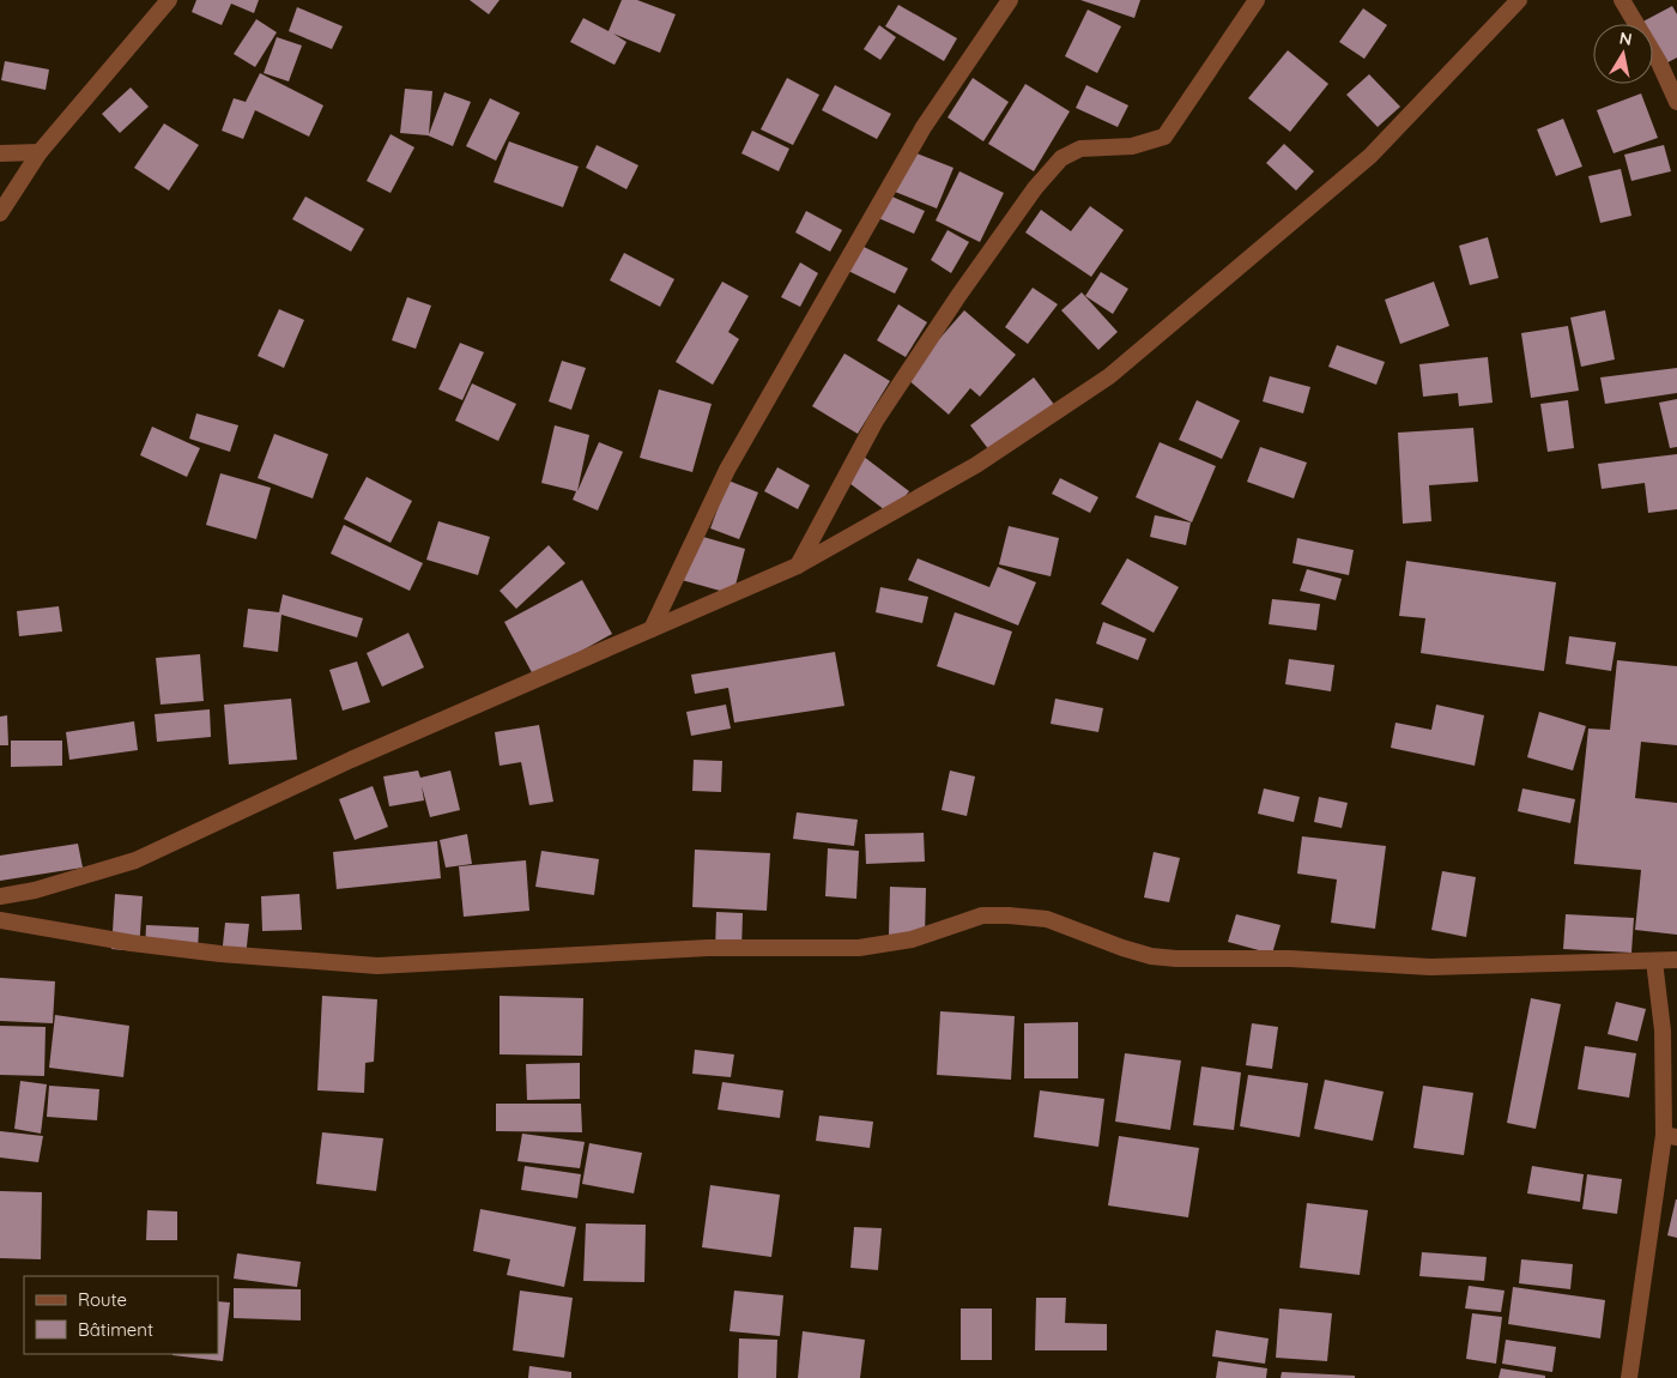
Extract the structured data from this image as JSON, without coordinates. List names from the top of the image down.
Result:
{
  "legend": ["Route", "Bâtiment"],
  "north": "top"
}
